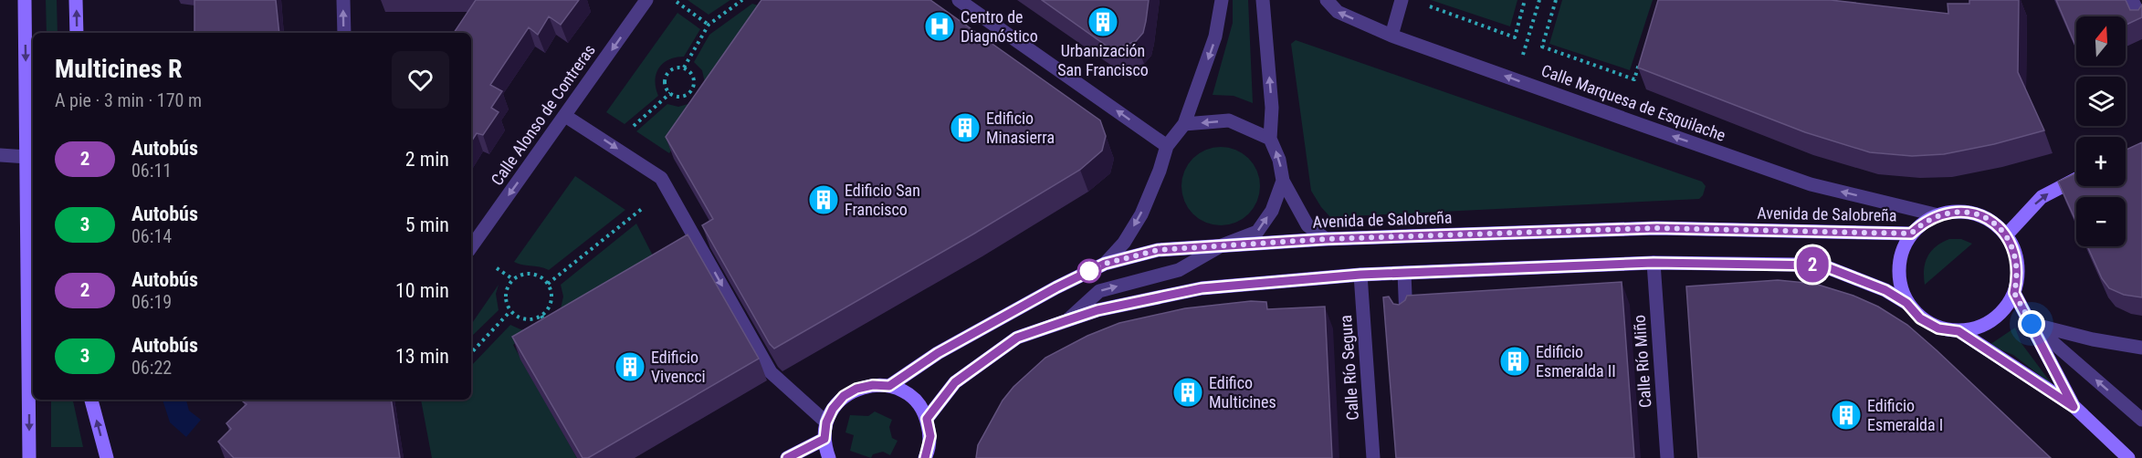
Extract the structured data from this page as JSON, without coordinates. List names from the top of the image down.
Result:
{
  "streets": {
    "main road": ["Avenida de Salobreña"],
    "street": [
      "Calle Marquesa de Esquilache",
      "Calle Alonso de Contreras",
      "Calle Río Miño",
      "Calle Río Segura"
    ]
  },
  "crossings": [
    ["Calle Marquesa de Esquilache", "Avenida de Salobreña"]
  ],
  "one_way": ["Calle Marquesa de Esquilache", "Calle Alonso de Contreras"],
  "places": {
    "building": [
      "Urbanización San Francisco",
      "Edificio Minasierra",
      "Edificio San Francisco",
      "Edificio Esmeralda II",
      "Edificio Vivencci",
      "Edifico Multicines",
      "Edificio Esmeralda I"
    ],
    "hospital": ["Centro de Diagnóstico"]
  },
  "lines": ["bus line 2"],
  "north": "top",
  "page": {
    "on_map": "2",
    "map_buttons": ["+", "−"],
    "heading": ["Multicines R", "A pie · 3 min · 170 m"],
    "list": [
      {
        "mark": "2",
        "name": "Autobús",
        "note": "06:11",
        "value": "2 min"
      },
      {
        "mark": "3",
        "name": "Autobús",
        "note": "06:14",
        "value": "5 min"
      },
      {
        "mark": "2",
        "name": "Autobús",
        "note": "06:19",
        "value": "10 min"
      },
      {
        "mark": "3",
        "name": "Autobús",
        "note": "06:22",
        "value": "13 min"
      }
    ]
  }
}
